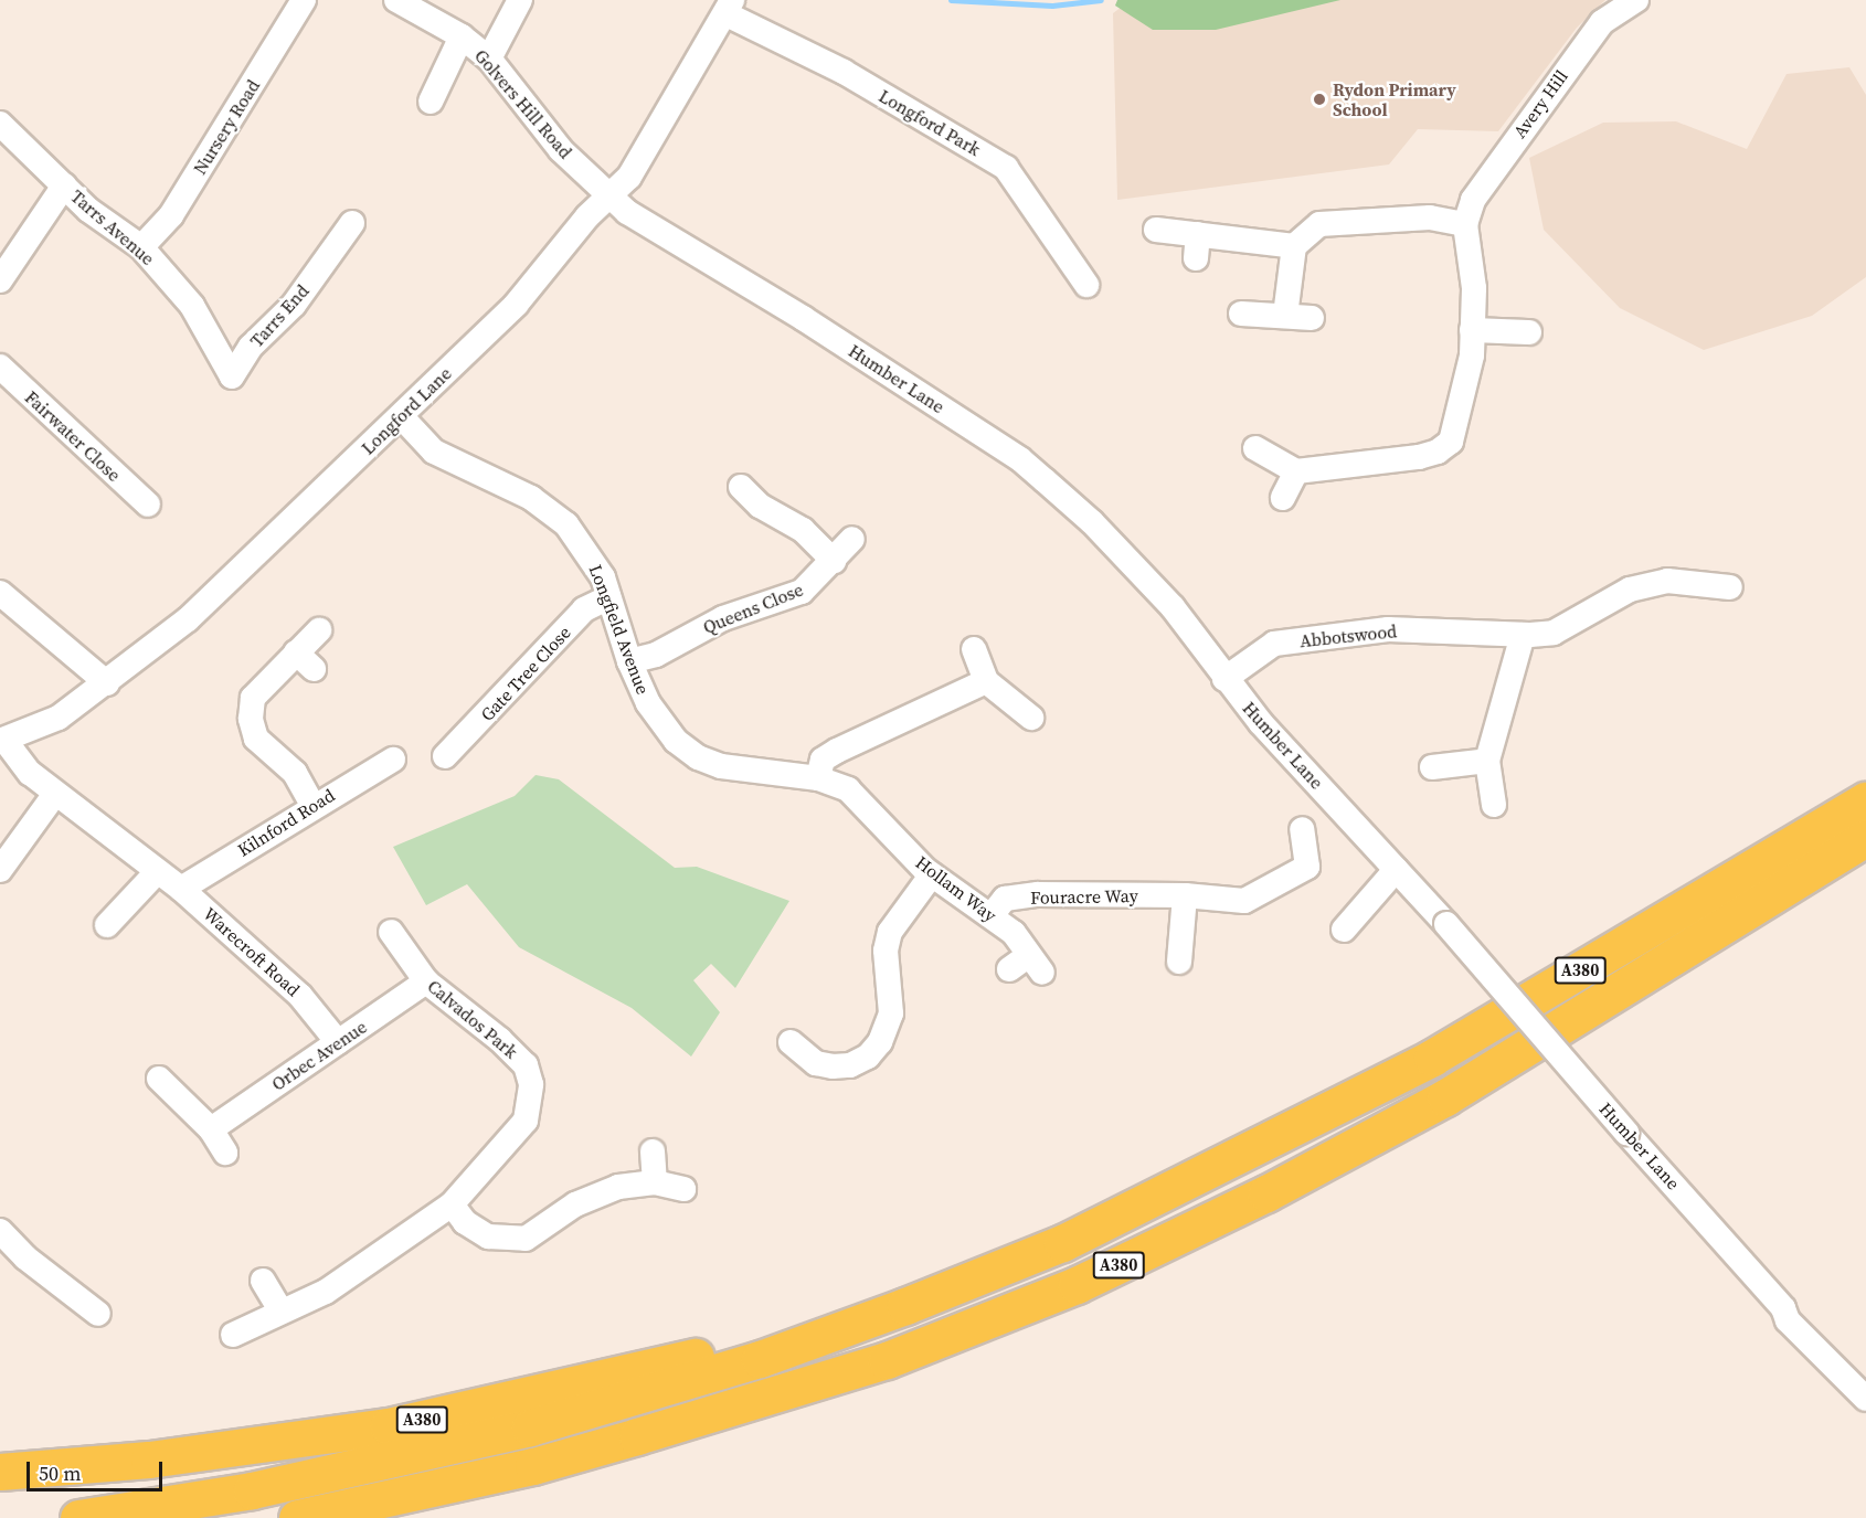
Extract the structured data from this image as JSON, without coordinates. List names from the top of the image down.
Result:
{
  "streets": {
    "highway": ["A380"],
    "street": [
      "Golvers Hill Road",
      "Avery Hill",
      "Longford Park",
      "Nursery Road",
      "Tarrs Avenue",
      "Tarrs End",
      "Humber Lane",
      "Longford Lane",
      "Fairwater Close",
      "Queens Close",
      "Longfield Avenue",
      "Abbotswood",
      "Gate Tree Close",
      "Kilnford Road",
      "Hollam Way",
      "Fouracre Way",
      "Warecroft Road",
      "Calvados Park",
      "Orbec Avenue"
    ]
  },
  "crossings": [
    ["Golvers Hill Road", "Humber Lane"],
    ["Golvers Hill Road", "Longford Lane"],
    ["Longford Park", "Longford Lane"],
    ["Nursery Road", "Tarrs Avenue"],
    ["Tarrs Avenue", "Tarrs End"],
    ["Humber Lane", "Longford Lane"],
    ["Humber Lane", "Abbotswood"],
    ["Longford Lane", "Longfield Avenue"],
    ["Longford Lane", "Warecroft Road"],
    ["Queens Close", "Longfield Avenue"],
    ["Longfield Avenue", "Gate Tree Close"],
    ["Longfield Avenue", "Hollam Way"],
    ["Kilnford Road", "Warecroft Road"],
    ["Hollam Way", "Fouracre Way"],
    ["Warecroft Road", "Orbec Avenue"],
    ["Calvados Park", "Orbec Avenue"]
  ],
  "places": ["Rydon Primary School"],
  "scale_bar": "50 m"
}
